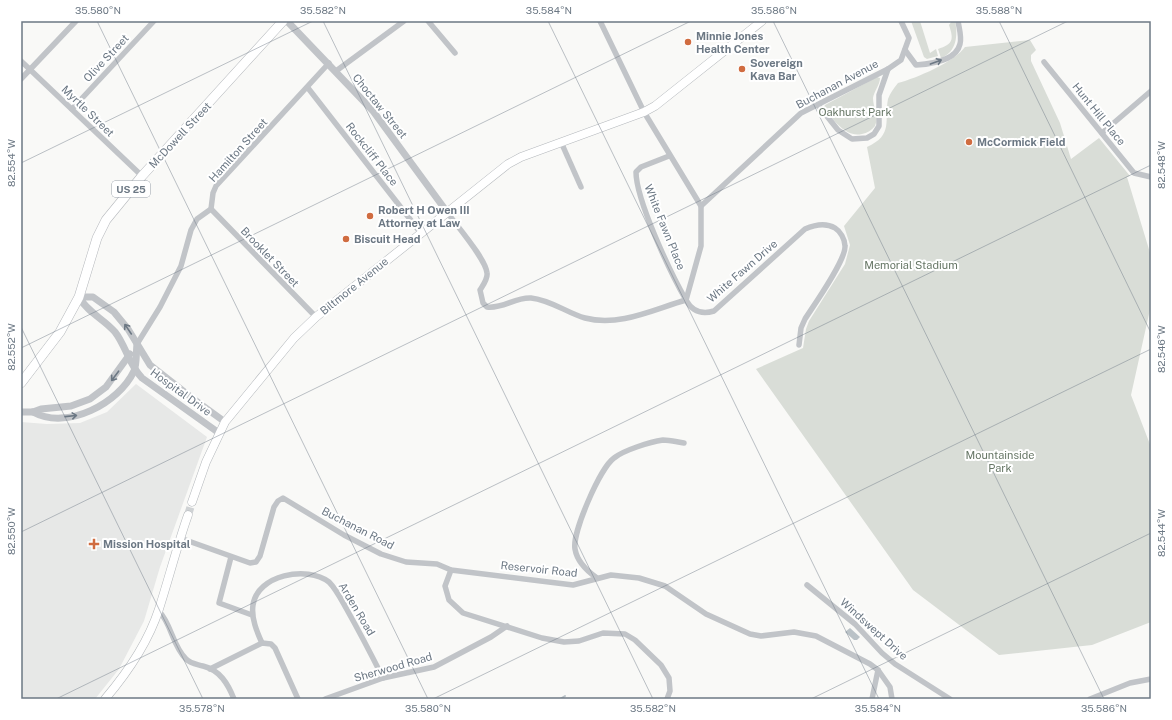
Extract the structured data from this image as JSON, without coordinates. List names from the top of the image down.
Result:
{
  "streets": {
    "main road": ["McDowell Street", "US 25", "Biltmore Avenue"],
    "street": [
      "Olive Street",
      "Buchanan Avenue",
      "Choctaw Street",
      "Myrtle Street",
      "Hunt Hill Place",
      "Hamilton Street",
      "Rockcliff Place",
      "White Fawn Place",
      "Brooklet Street",
      "White Fawn Drive",
      "Hospital Drive",
      "Buchanan Road",
      "Reservoir Road",
      "Arden Road",
      "Windswept Drive",
      "Sherwood Road"
    ]
  },
  "crossings": [
    ["Olive Street", "Myrtle Street"],
    ["Choctaw Street", "Hamilton Street"],
    ["Choctaw Street", "Biltmore Avenue"],
    ["Myrtle Street", "McDowell Street"],
    ["McDowell Street", "Hospital Drive"],
    ["Hamilton Street", "Rockcliff Place"],
    ["Hamilton Street", "Brooklet Street"],
    ["Rockcliff Place", "Biltmore Avenue"],
    ["White Fawn Place", "White Fawn Drive"],
    ["Brooklet Street", "Biltmore Avenue"],
    ["Biltmore Avenue", "Hospital Drive"],
    ["Buchanan Road", "Reservoir Road"],
    ["Arden Road", "Sherwood Road"]
  ],
  "parks": ["Oakhurst Park", "Memorial Stadium", "Mountainside Park"],
  "places": {
    "other": [
      "Minnie Jones Health Center",
      "Sovereign Kava Bar",
      "McCormick Field",
      "Robert H Owen III Attorney at Law",
      "Biscuit Head"
    ],
    "health": ["Mission Hospital"]
  },
  "coordinates": [
    "35.580°N",
    "35.582°N",
    "35.584°N",
    "35.586°N",
    "35.588°N",
    "82.554°W",
    "82.548°W",
    "82.552°W",
    "82.546°W",
    "82.550°W",
    "82.544°W",
    "35.578°N"
  ]
}
